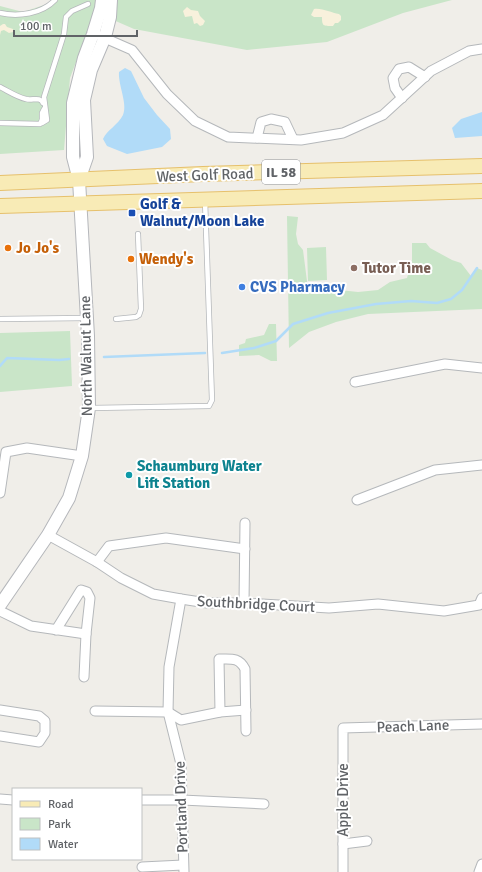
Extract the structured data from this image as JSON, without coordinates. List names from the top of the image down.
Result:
{
  "streets": {
    "main road": ["IL 58", "West Golf Road"],
    "street": [
      "North Walnut Lane",
      "Southbridge Court",
      "Peach Lane",
      "Apple Drive",
      "Portland Drive"
    ]
  },
  "crossings": [
    ["West Golf Road", "North Walnut Lane"],
    ["North Walnut Lane", "Southbridge Court"],
    ["Southbridge Court", "Portland Drive"],
    ["Peach Lane", "Apple Drive"]
  ],
  "places": {
    "transit": ["Golf & Walnut/Moon Lake"],
    "other": [
      "Jo Jo's",
      "Wendy's",
      "Tutor Time",
      "CVS Pharmacy",
      "Schaumburg Water Lift Station"
    ]
  },
  "legend": ["Road", "Park", "Water"],
  "scale_bar": "100 m"
}
